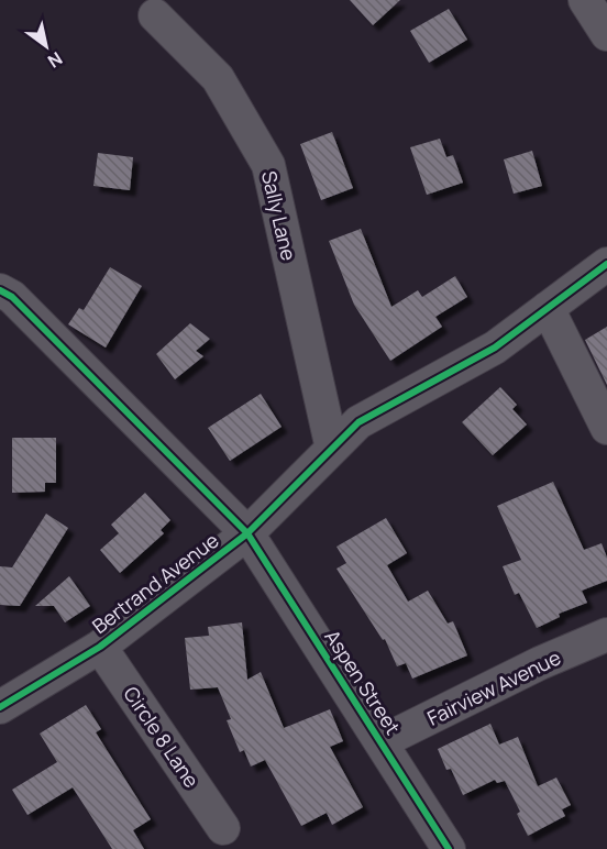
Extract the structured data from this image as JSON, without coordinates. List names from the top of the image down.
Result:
{
  "streets": {
    "street": [
      "Sally Lane",
      "Bertrand Avenue",
      "Aspen Street",
      "Fairview Avenue",
      "Circle 8 Lane"
    ]
  },
  "crossings": [
    ["Sally Lane", "Bertrand Avenue"],
    ["Bertrand Avenue", "Aspen Street"],
    ["Bertrand Avenue", "Circle 8 Lane"],
    ["Aspen Street", "Fairview Avenue"]
  ],
  "north": "bottom right"
}
